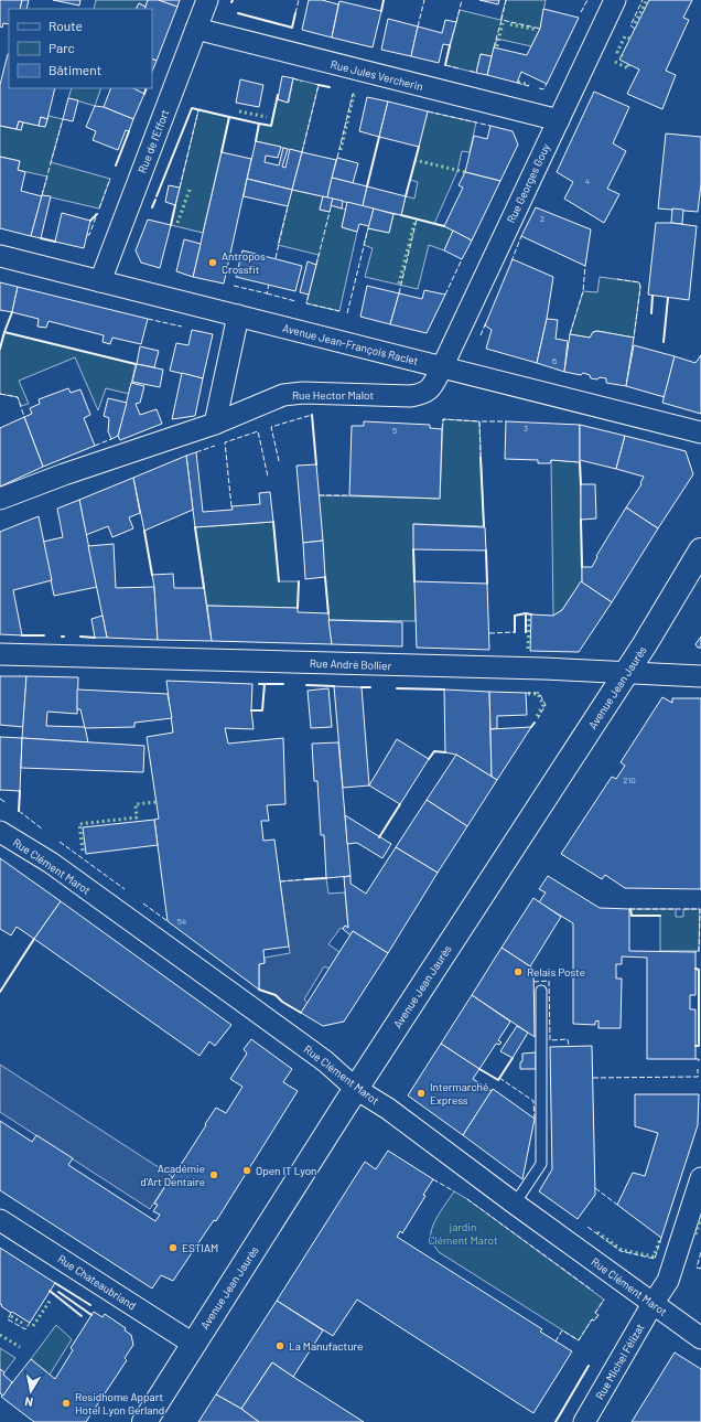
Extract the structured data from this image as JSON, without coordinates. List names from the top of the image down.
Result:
{
  "streets": {
    "main road": ["Avenue Jean Jaurès"],
    "street": [
      "Rue Jules Vercherin",
      "Rue de l'Effort",
      "Rue Georges Gouy",
      "Avenue Jean-François Raclet",
      "Rue Hector Malot",
      "Rue André Bollier",
      "Rue Clément Marot",
      "Rue Chateaubriand",
      "Rue Michel Félizat"
    ]
  },
  "crossings": [
    ["Rue Jules Vercherin", "Rue de l'Effort"],
    ["Rue Jules Vercherin", "Rue Georges Gouy"],
    ["Rue de l'Effort", "Avenue Jean-François Raclet"],
    ["Rue Georges Gouy", "Avenue Jean-François Raclet"],
    ["Rue Georges Gouy", "Rue Hector Malot"],
    ["Avenue Jean-François Raclet", "Rue Hector Malot"],
    ["Rue André Bollier", "Avenue Jean Jaurès"],
    ["Avenue Jean Jaurès", "Rue Clément Marot"],
    ["Avenue Jean Jaurès", "Rue Chateaubriand"],
    ["Rue Clément Marot", "Rue Michel Félizat"]
  ],
  "parks": ["jardin Clément Marot"],
  "places": [
    "Antropos Crossfit",
    "Relais Poste",
    "Intermarché Express",
    "Open IT Lyon",
    "Académie d'Art Dentaire",
    "ESTIAM",
    "La Manufacture",
    "Residhome Appart Hotel Lyon Gerland"
  ],
  "house_numbers": [
    "4",
    "2",
    "6",
    "3",
    "5",
    "210",
    "54"
  ],
  "legend": ["Route", "Parc", "Bâtiment"],
  "north": "bottom"
}
